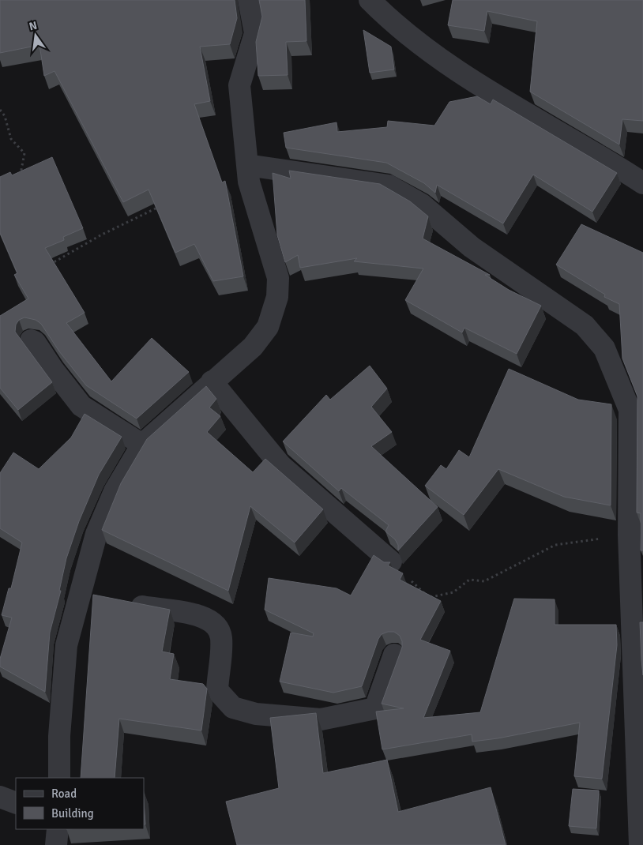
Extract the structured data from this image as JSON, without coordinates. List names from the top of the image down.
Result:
{
  "legend": ["Road", "Building"],
  "north": "top"
}
